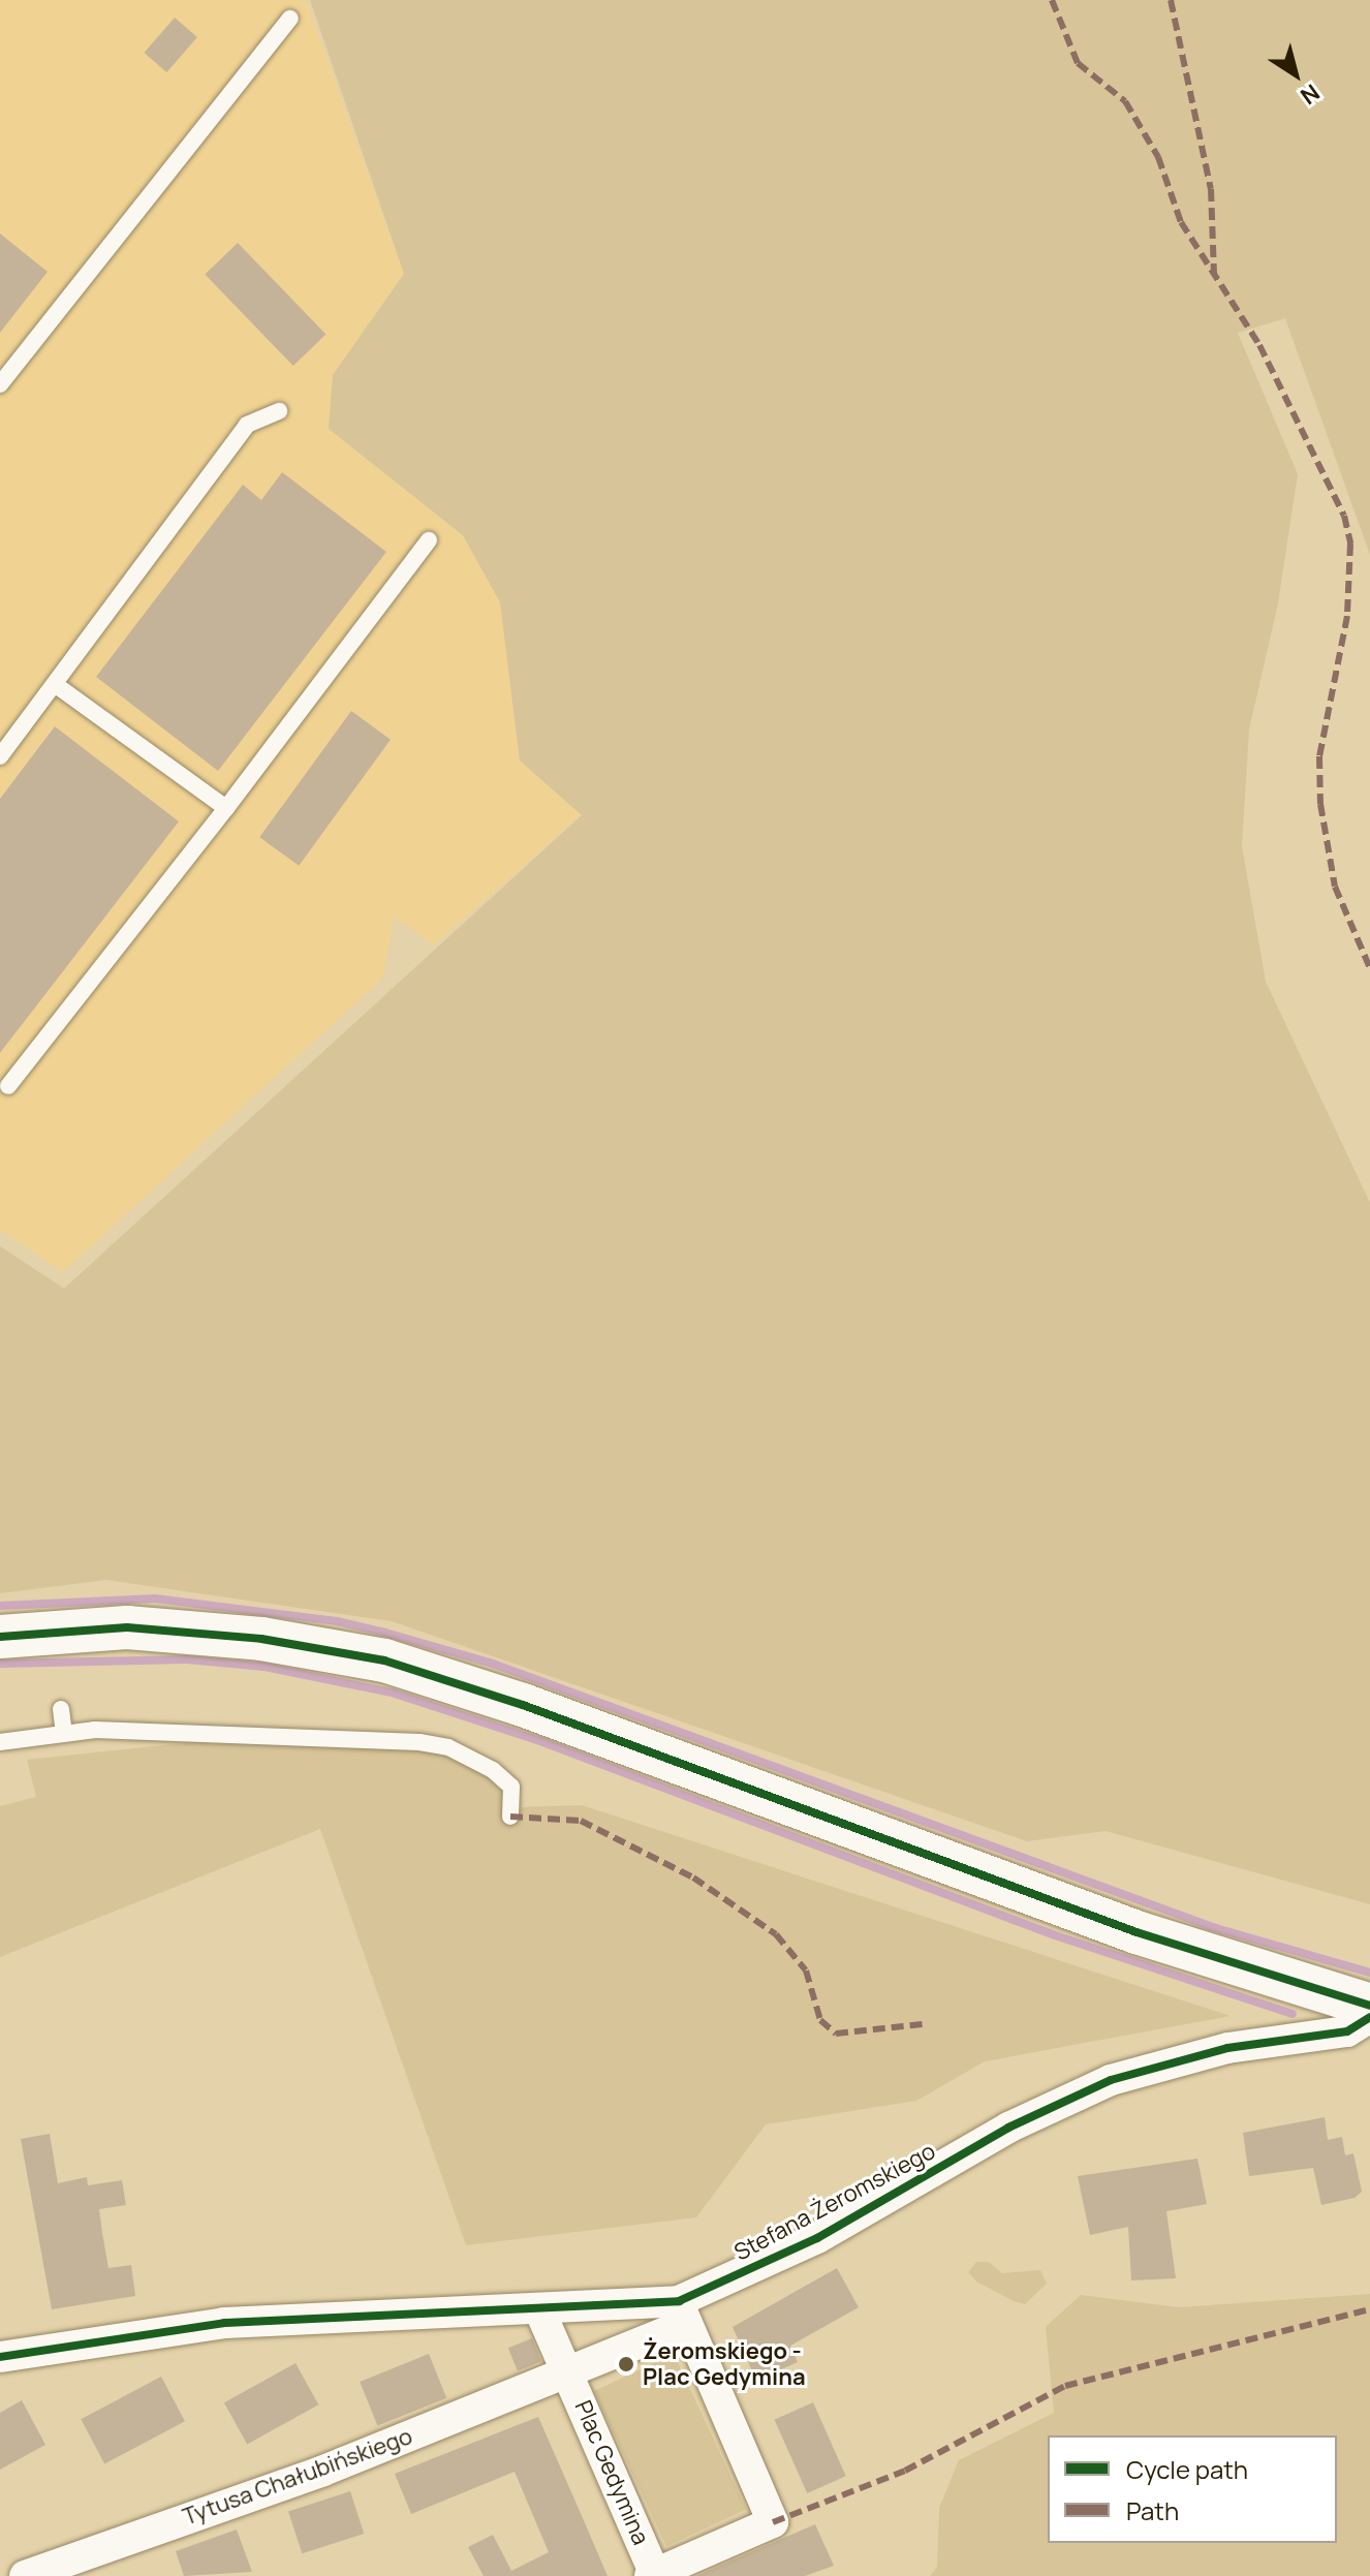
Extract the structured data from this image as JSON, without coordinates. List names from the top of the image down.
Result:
{
  "streets": {
    "street": ["Stefana Żeromskiego", "Plac Gedymina", "Tytusa Chałubińskiego"]
  },
  "crossings": [
    ["Stefana Żeromskiego", "Plac Gedymina"],
    ["Plac Gedymina", "Tytusa Chałubińskiego"]
  ],
  "places": ["Żeromskiego - Plac Gedymina"],
  "legend": ["Cycle path", "Path"],
  "north": "bottom right"
}
